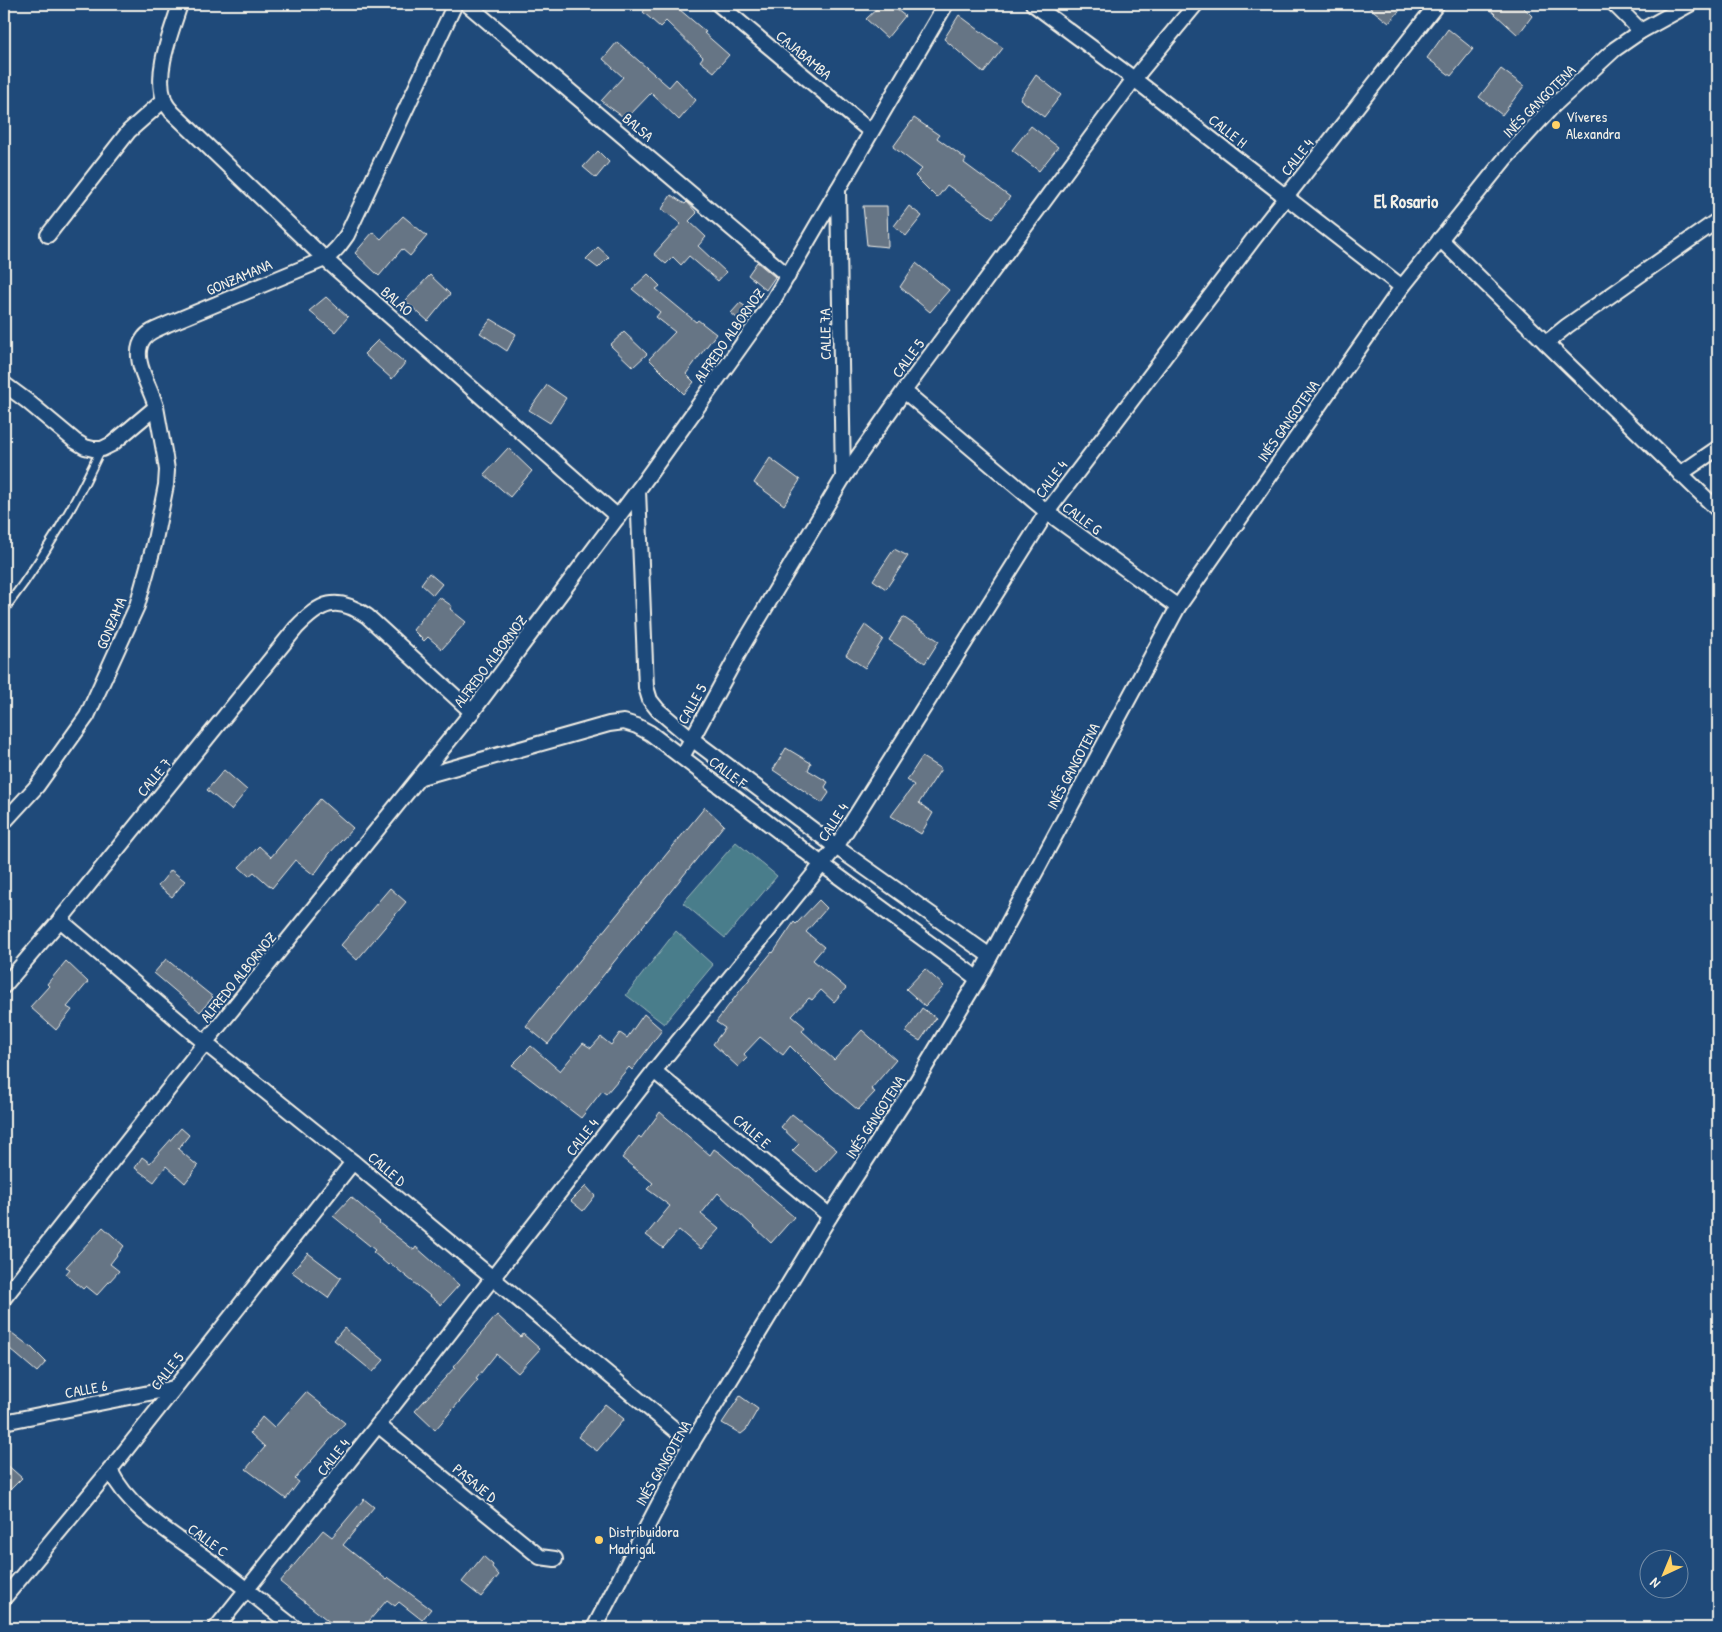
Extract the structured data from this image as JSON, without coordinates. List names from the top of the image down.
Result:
{
  "streets": {
    "street": [
      "CAJABAMBA",
      "INÉS GANGOTENA",
      "BALSA",
      "CALLE H",
      "CALLE 4",
      "GONZAMANA",
      "BALAO",
      "CALLE 7A",
      "ALFREDO ALBORNOZ",
      "CALLE 5",
      "CALLE G",
      "GONZAMA",
      "CALLE F",
      "CALLE 7",
      "CALLE E",
      "CALLE D",
      "CALLE 6",
      "PASAJE D",
      "CALLE C"
    ]
  },
  "crossings": [
    ["CAJABAMBA", "ALFREDO ALBORNOZ"],
    ["INÉS GANGOTENA", "CALLE H"],
    ["INÉS GANGOTENA", "CALLE G"],
    ["INÉS GANGOTENA", "CALLE F"],
    ["INÉS GANGOTENA", "CALLE E"],
    ["INÉS GANGOTENA", "CALLE D"],
    ["BALSA", "ALFREDO ALBORNOZ"],
    ["CALLE H", "CALLE 4"],
    ["CALLE H", "CALLE 5"],
    ["CALLE 4", "CALLE G"],
    ["CALLE 4", "CALLE F"],
    ["CALLE 4", "CALLE E"],
    ["CALLE 4", "CALLE D"],
    ["CALLE 4", "PASAJE D"],
    ["CALLE 4", "CALLE C"],
    ["GONZAMANA", "BALAO"],
    ["GONZAMANA", "GONZAMA"],
    ["BALAO", "ALFREDO ALBORNOZ"],
    ["CALLE 7A", "ALFREDO ALBORNOZ"],
    ["CALLE 7A", "CALLE 5"],
    ["ALFREDO ALBORNOZ", "CALLE F"],
    ["ALFREDO ALBORNOZ", "CALLE 7"],
    ["ALFREDO ALBORNOZ", "CALLE D"],
    ["CALLE 5", "CALLE G"],
    ["CALLE 5", "CALLE F"],
    ["CALLE 5", "CALLE D"],
    ["CALLE 5", "CALLE 6"],
    ["CALLE 5", "CALLE C"],
    ["CALLE 7", "CALLE D"]
  ],
  "districts": ["El Rosario"],
  "places": ["Víveres Alexandra", "Distribuidora Madrigal"],
  "north": "bottom left"
}
